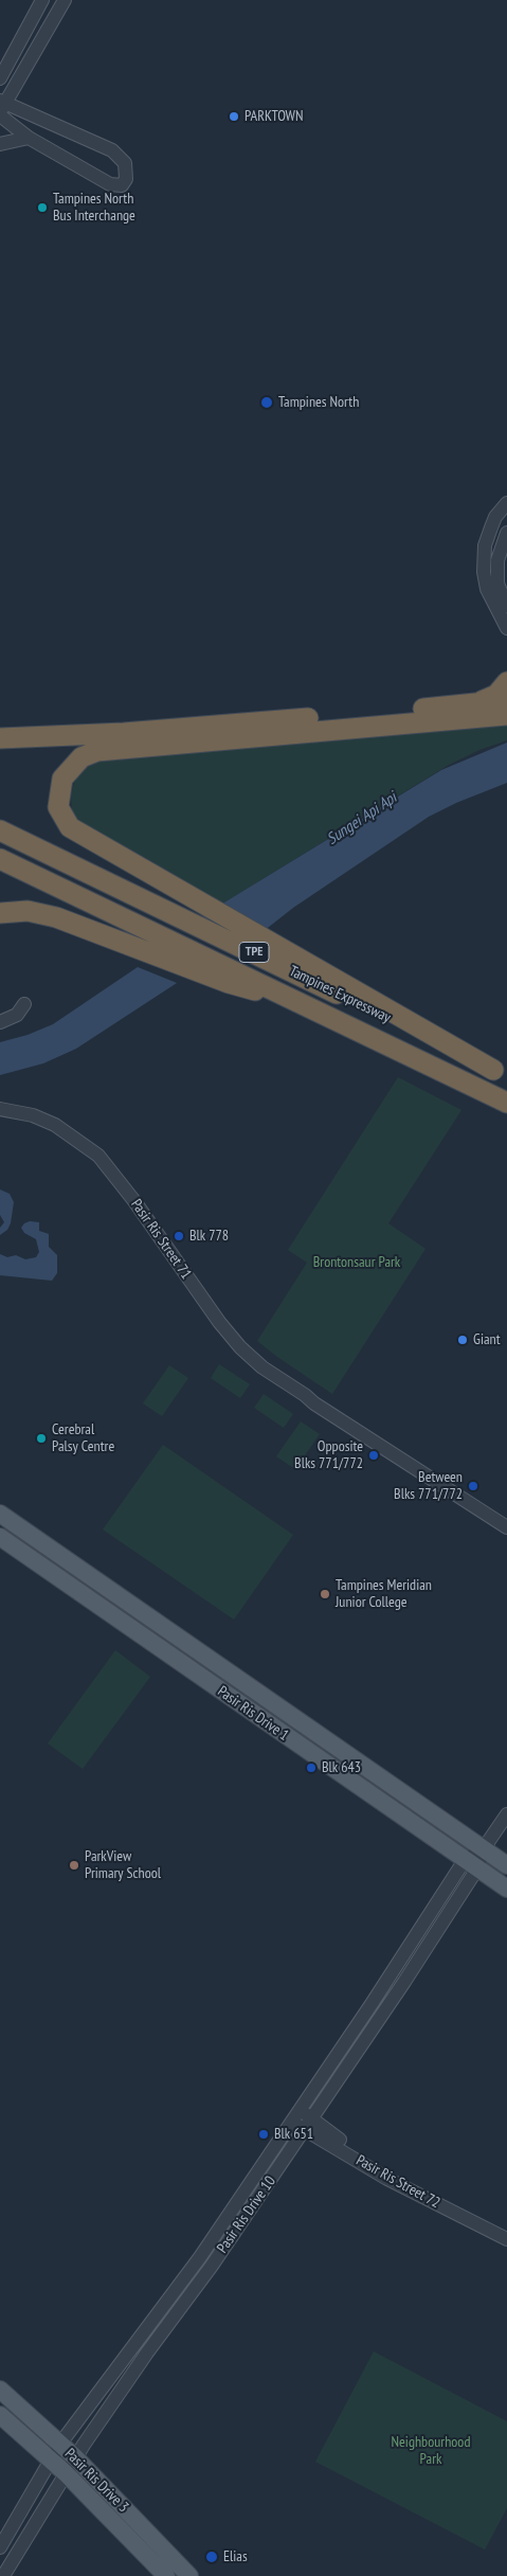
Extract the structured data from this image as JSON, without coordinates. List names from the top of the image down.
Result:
{
  "streets": {
    "highway": ["TPE", "Tampines Expressway"],
    "main road": ["Pasir Ris Drive 1", "Pasir Ris Drive 3"],
    "street": ["Pasir Ris Street 71", "Pasir Ris Street 72", "Pasir Ris Drive 10"]
  },
  "crossings": [
    ["Pasir Ris Drive 1", "Pasir Ris Drive 10"],
    ["Pasir Ris Street 72", "Pasir Ris Drive 10"],
    ["Pasir Ris Drive 10", "Pasir Ris Drive 3"]
  ],
  "water": ["Sungei Api Api"],
  "parks": ["Brontonsaur Park", "Neighbourhood Park"],
  "places": [
    "PARKTOWN",
    "Tampines North Bus Interchange",
    "Tampines North",
    "Blk 778",
    "Giant",
    "Cerebral Palsy Centre",
    "Opposite Blks 771/772",
    "Between Blks 771/772",
    "Tampines Meridian Junior College",
    "Blk 643",
    "ParkView Primary School",
    "Blk 651",
    "Elias"
  ]
}
